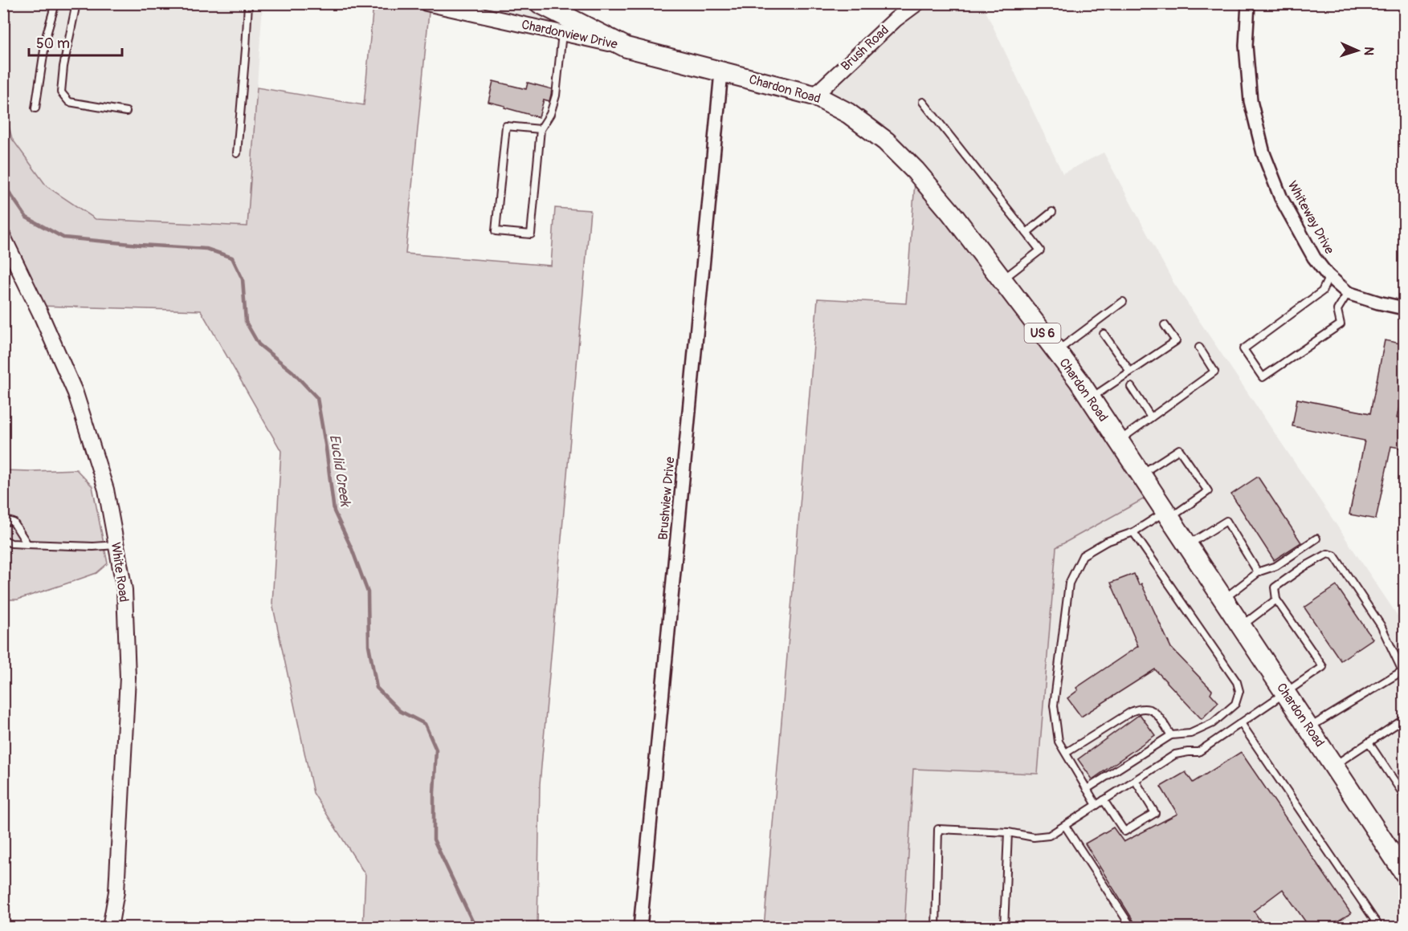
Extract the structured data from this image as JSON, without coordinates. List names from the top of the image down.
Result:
{
  "streets": {
    "main road": ["Chardon Road", "US 6"],
    "street": [
      "Chardonview Drive",
      "Brush Road",
      "Whiteway Drive",
      "Brushview Drive",
      "White Road"
    ]
  },
  "crossings": [
    ["Chardonview Drive", "Chardon Road"],
    ["Brush Road", "Chardon Road"],
    ["Chardon Road", "Brushview Drive"]
  ],
  "water": ["Euclid Creek"],
  "scale_bar": "50 m",
  "north": "right"
}
